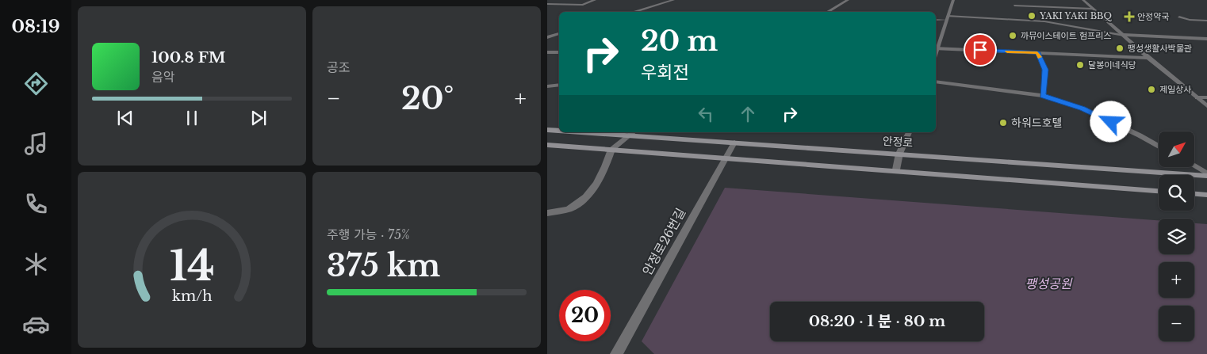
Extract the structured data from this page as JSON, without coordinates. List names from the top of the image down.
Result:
{
  "streets": {
    "main road": ["안정로"],
    "street": ["안정로26번길"]
  },
  "crossings": [
    ["안정로", "안정로26번길"]
  ],
  "parks": ["팽성공원"],
  "places": {
    "other": [
      "YAKI YAKI BBQ",
      "까뮤이스테이트 험프리스",
      "팽성생활사박물관",
      "달봉이네식당",
      "제일상사",
      "하워드호텔"
    ],
    "health": ["안정약국"]
  },
  "north": "top right",
  "page": {
    "tabs": "08:19",
    "tile": [
      "공조",
      ["주행 가능 · 75%", "375 km"]
    ],
    "turn": ["20 m", "우회전"],
    "song": ["100.8 FM", "음악"],
    "heat": ["−", "20°", "+"],
    "map_buttons": ["+", "−"],
    "limit": "20",
    "trip": "08:20 · 1 분 · 80 m",
    "gauge": ["14", "km/h"]
  }
}
